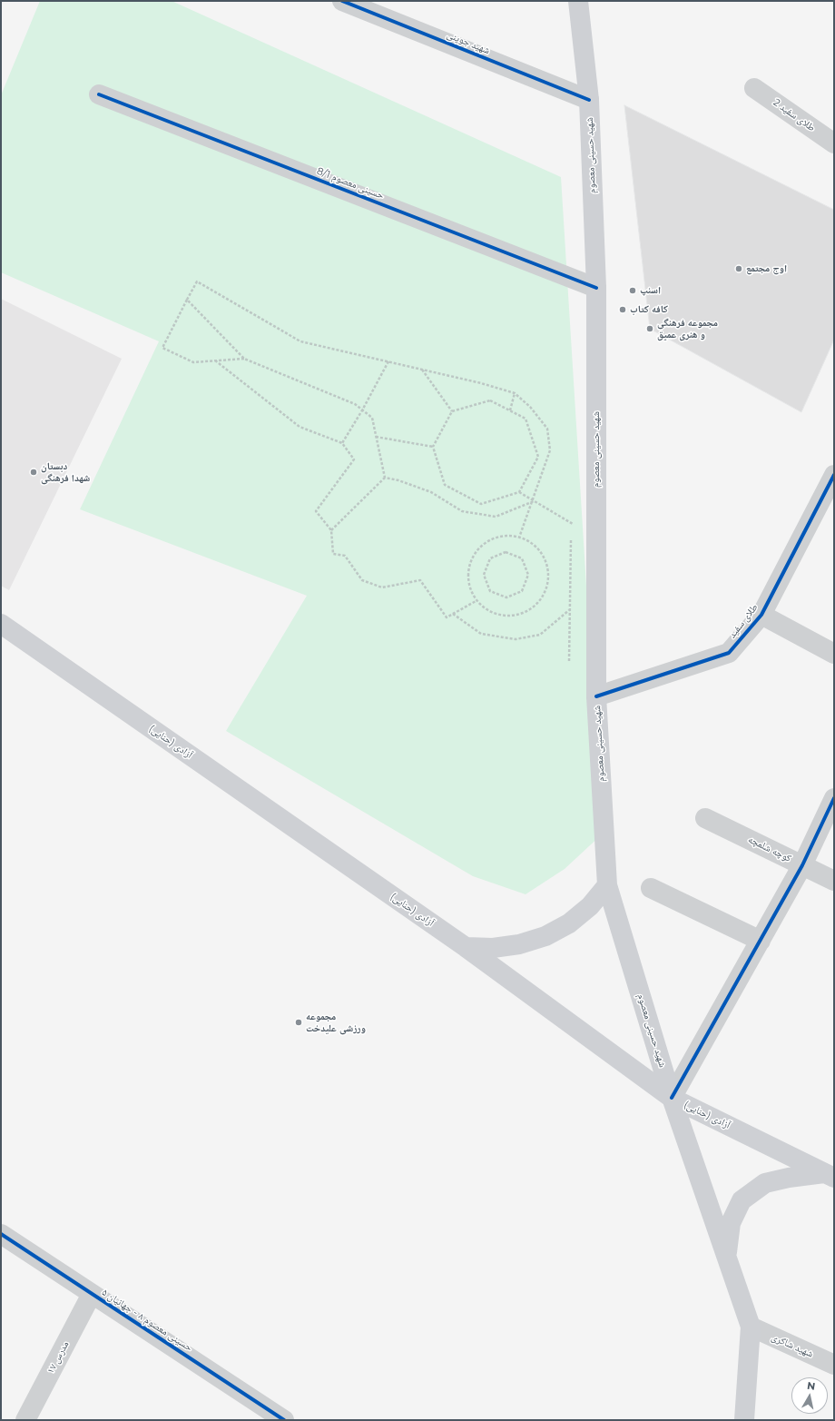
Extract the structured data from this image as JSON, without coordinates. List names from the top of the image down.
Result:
{
  "streets": {
    "main road": ["شهید حسینی معصوم", "آزادی (حنایی)"],
    "street": [
      "شهید جوینی",
      "طلای سفید 2",
      "حسینی معصوم 8/1",
      "طلای سفید",
      "کوچه شلمچه",
      "حسینی معصوم ۸ - جهانیان ۵",
      "شهید شاکری",
      "مدرس ۱۷"
    ]
  },
  "crossings": [
    ["شهید جوینی", "شهید حسینی معصوم"],
    ["شهید حسینی معصوم", "حسینی معصوم 8/1"],
    ["شهید حسینی معصوم", "طلای سفید"],
    ["شهید حسینی معصوم", "آزادی (حنایی)"],
    ["شهید حسینی معصوم", "شهید شاکری"],
    ["حسینی معصوم ۸ - جهانیان ۵", "مدرس ۱۷"]
  ],
  "places": [
    "اوج مجتمع",
    "اسنپ",
    "کافه کتاب",
    "مجموعه فرهنگی و هنری عمیق",
    "دبستان شهدا فرهنگی",
    "مجموعه ورزشی علیدخت"
  ],
  "north": "top"
}
